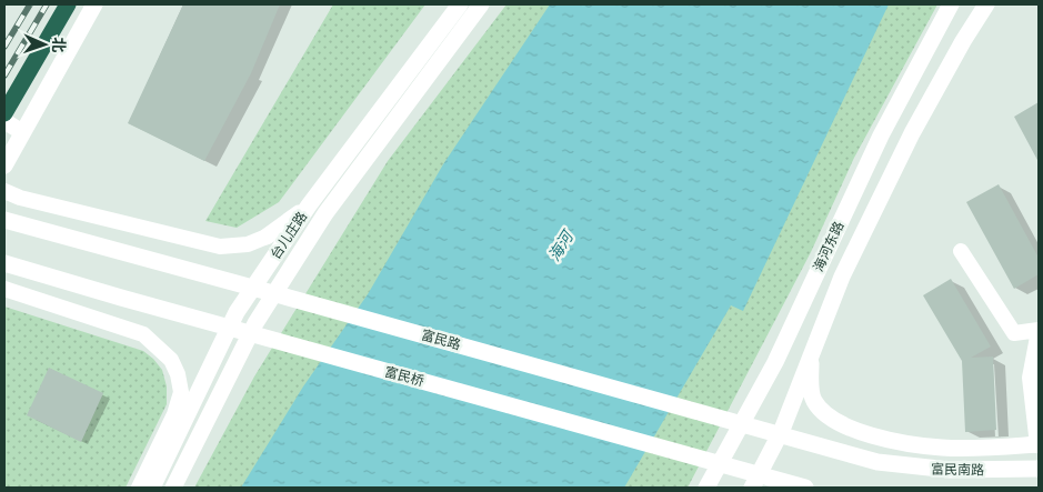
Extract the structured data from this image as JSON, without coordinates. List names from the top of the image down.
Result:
{
  "streets": {
    "main road": [
      "台儿庄路",
      "海河东路",
      "富民路",
      "富民桥",
      "富民南路"
    ]
  },
  "crossings": [
    ["富民路", "富民南路"]
  ],
  "water": ["海河"],
  "north": "right"
}
